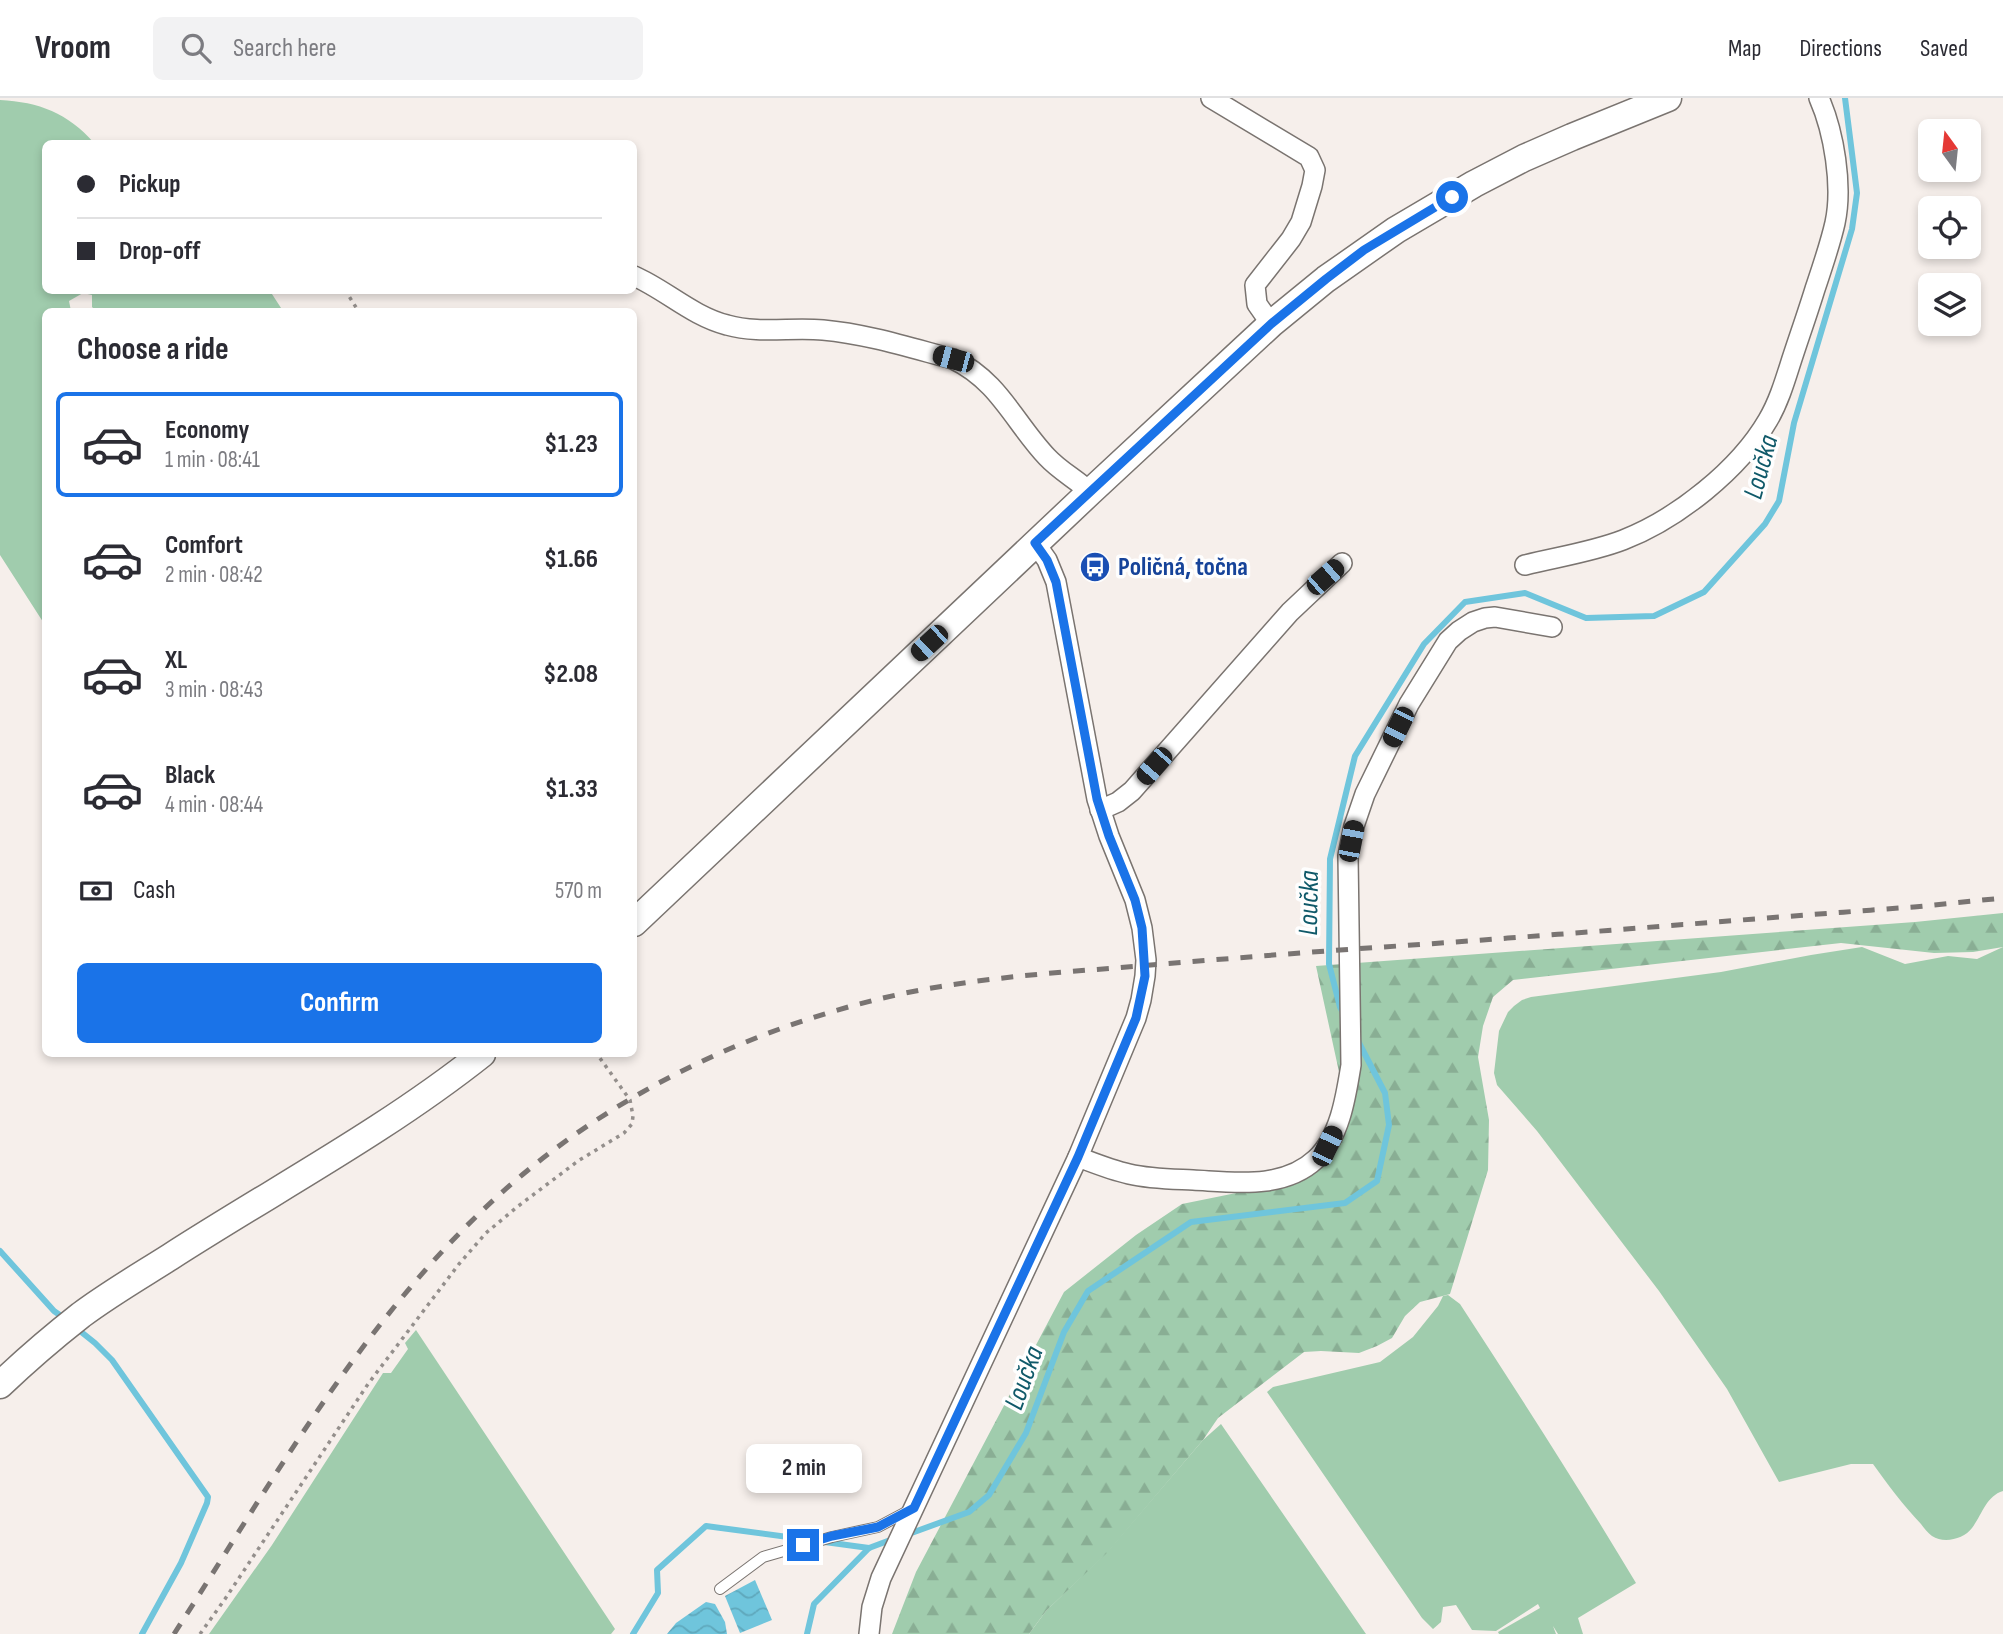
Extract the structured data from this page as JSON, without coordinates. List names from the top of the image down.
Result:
{
  "water": ["Loučka"],
  "places": {
    "bus stop": ["Poličná, točna"]
  },
  "north": "top",
  "page": {
    "header": "Vroom",
    "search": "Search here",
    "nav": ["Map", "Directions", "Saved"],
    "banner": ["Pickup", "Drop-off"],
    "heading": "Choose a ride",
    "list": [
      {
        "name": "Economy",
        "note": "1 min · 08:41",
        "value": "$1.23"
      },
      {
        "name": "Comfort",
        "note": "2 min · 08:42",
        "value": "$1.66"
      },
      {
        "name": "XL",
        "note": "3 min · 08:43",
        "value": "$2.08"
      },
      {
        "name": "Black",
        "note": "4 min · 08:44",
        "value": "$1.33"
      }
    ],
    "pay": ["Cash", "570 m"],
    "buttons": "Confirm",
    "bubble": "2 min"
  }
}
